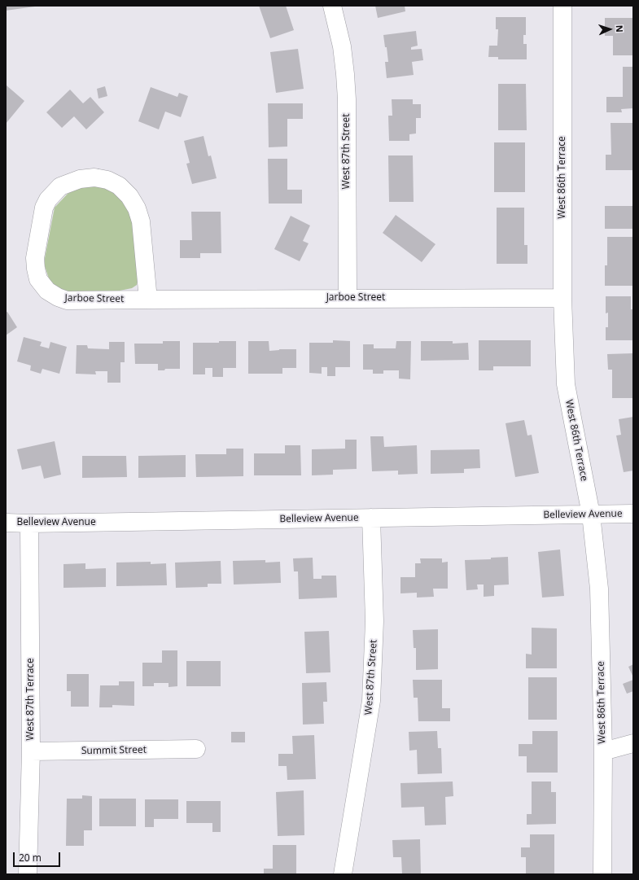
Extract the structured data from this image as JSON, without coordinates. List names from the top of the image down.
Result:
{
  "streets": {
    "street": [
      "West 87th Street",
      "West 86th Terrace",
      "Jarboe Street",
      "Belleview Avenue",
      "West 87th Terrace",
      "Summit Street"
    ]
  },
  "crossings": [
    ["West 87th Street", "Jarboe Street"],
    ["West 87th Street", "Belleview Avenue"],
    ["West 86th Terrace", "Jarboe Street"],
    ["West 86th Terrace", "Belleview Avenue"],
    ["Belleview Avenue", "West 87th Terrace"],
    ["West 87th Terrace", "Summit Street"]
  ],
  "scale_bar": "20 m",
  "north": "right"
}
